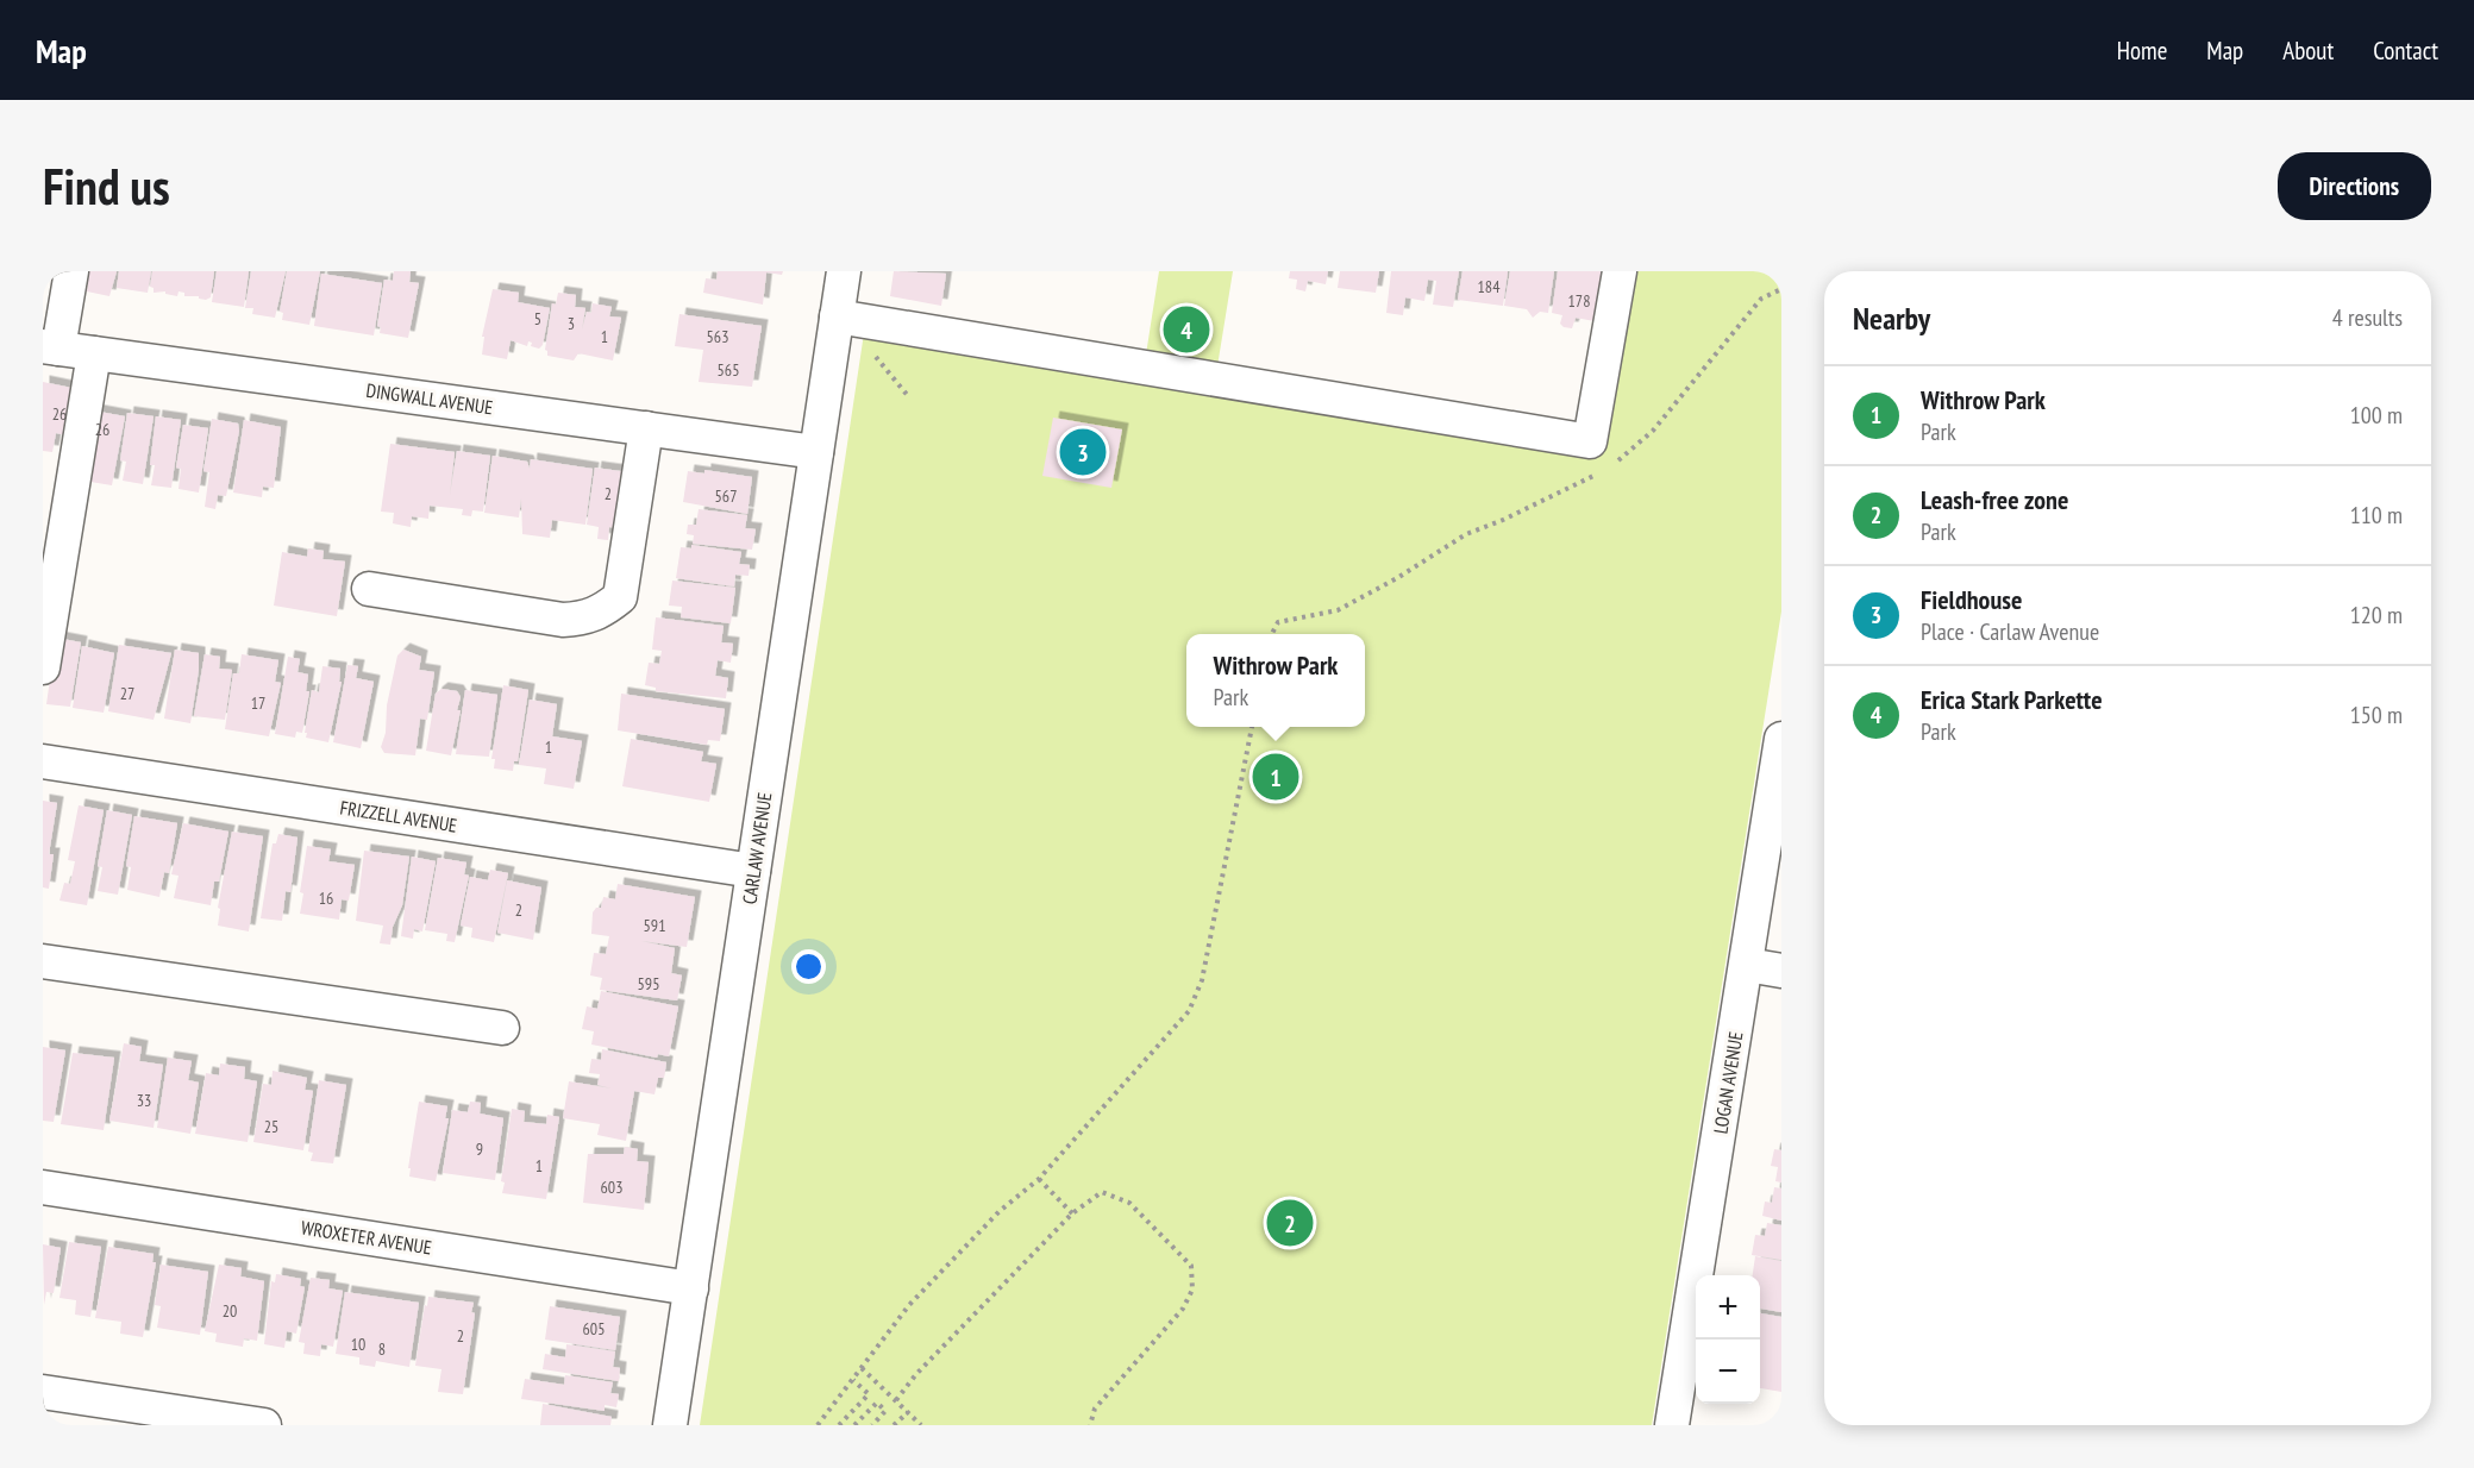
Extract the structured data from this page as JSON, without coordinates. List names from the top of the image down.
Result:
{
  "streets": {
    "street": [
      "DINGWALL AVENUE",
      "FRIZZELL AVENUE",
      "CARLAW AVENUE",
      "LOGAN AVENUE",
      "WROXETER AVENUE"
    ]
  },
  "crossings": [
    ["DINGWALL AVENUE", "CARLAW AVENUE"],
    ["FRIZZELL AVENUE", "CARLAW AVENUE"],
    ["CARLAW AVENUE", "WROXETER AVENUE"]
  ],
  "house_numbers": [
    "184",
    "178",
    "5",
    "3",
    "1",
    "563",
    "565",
    "26",
    "26",
    "2",
    "567",
    "27",
    "17",
    "1",
    "16",
    "2",
    "591",
    "595",
    "33",
    "25",
    "9",
    "1",
    "603",
    "20",
    "605",
    "2",
    "10",
    "8"
  ],
  "page": {
    "header": "Map",
    "nav": [
      "Home",
      "Map",
      "About",
      "Contact"
    ],
    "buttons": "Directions",
    "title": "Find us",
    "heading": ["Nearby", "4 results"],
    "pins": [
      "4",
      "3",
      "1",
      "2"
    ],
    "list": [
      {
        "mark": "1",
        "name": "Withrow Park",
        "note": "Park",
        "value": "100 m"
      },
      {
        "mark": "2",
        "name": "Leash-free zone",
        "note": "Park",
        "value": "110 m"
      },
      {
        "mark": "3",
        "name": "Fieldhouse",
        "note": "Place · Carlaw Avenue",
        "value": "120 m"
      },
      {
        "mark": "4",
        "name": "Erica Stark Parkette",
        "note": "Park",
        "value": "150 m"
      }
    ],
    "popup": ["Withrow Park", "Park"],
    "map_buttons": ["+", "−"]
  }
}
